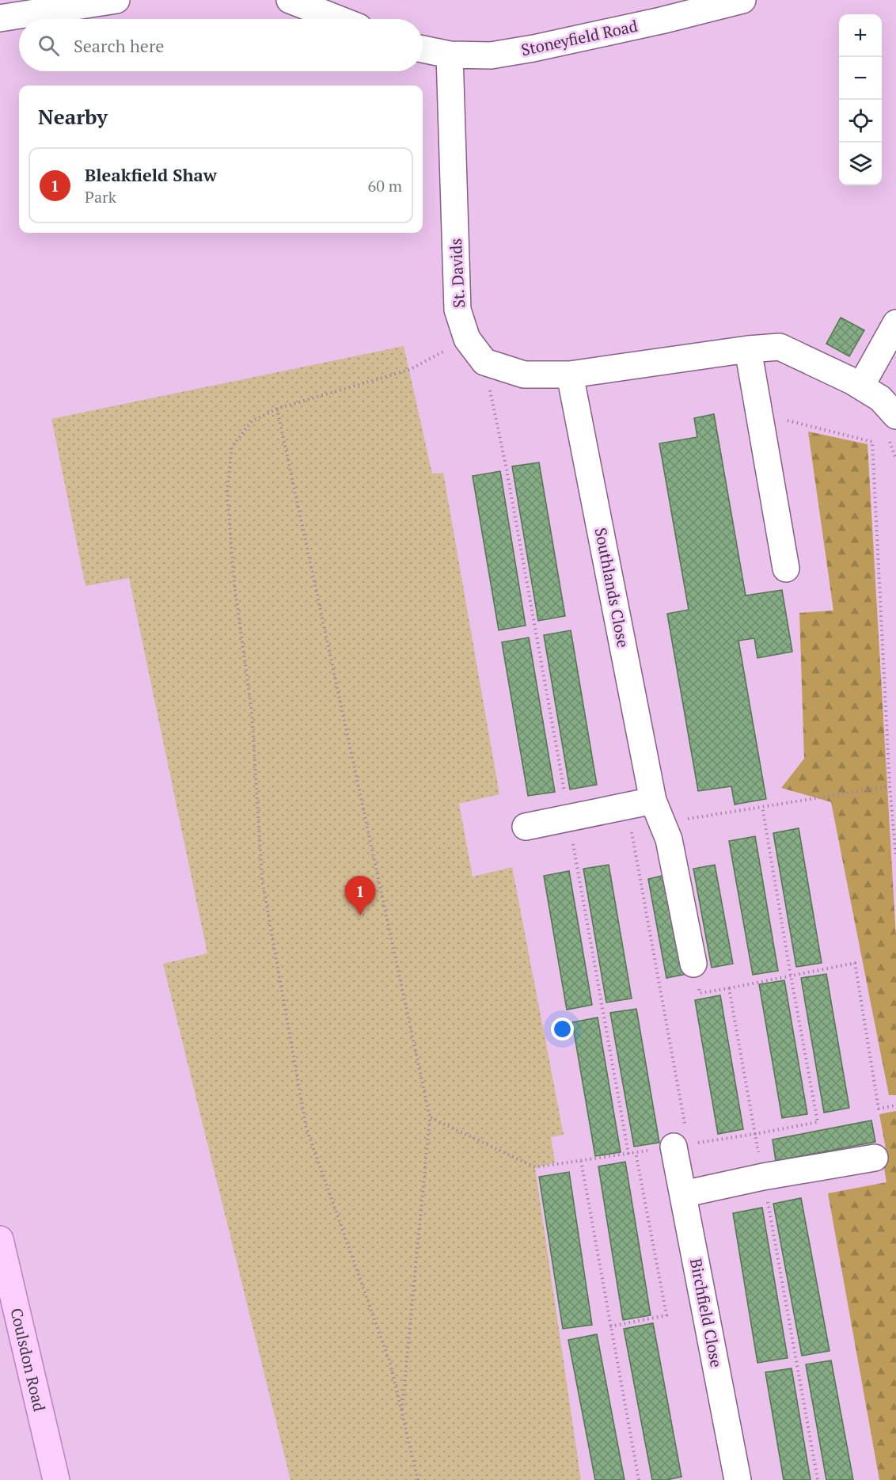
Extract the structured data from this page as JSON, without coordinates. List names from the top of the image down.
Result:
{
  "streets": {
    "main road": ["Coulsdon Road"],
    "street": [
      "Stoneyfield Road",
      "St. Davids",
      "Southlands Close",
      "Birchfield Close"
    ]
  },
  "crossings": [
    ["Stoneyfield Road", "St. Davids"]
  ],
  "page": {
    "map_buttons": ["+", "−"],
    "search": "Search here",
    "heading": "Nearby",
    "list": [
      {
        "mark": "1",
        "name": "Bleakfield Shaw",
        "note": "Park",
        "value": "60 m"
      }
    ],
    "pins": "1"
  }
}
